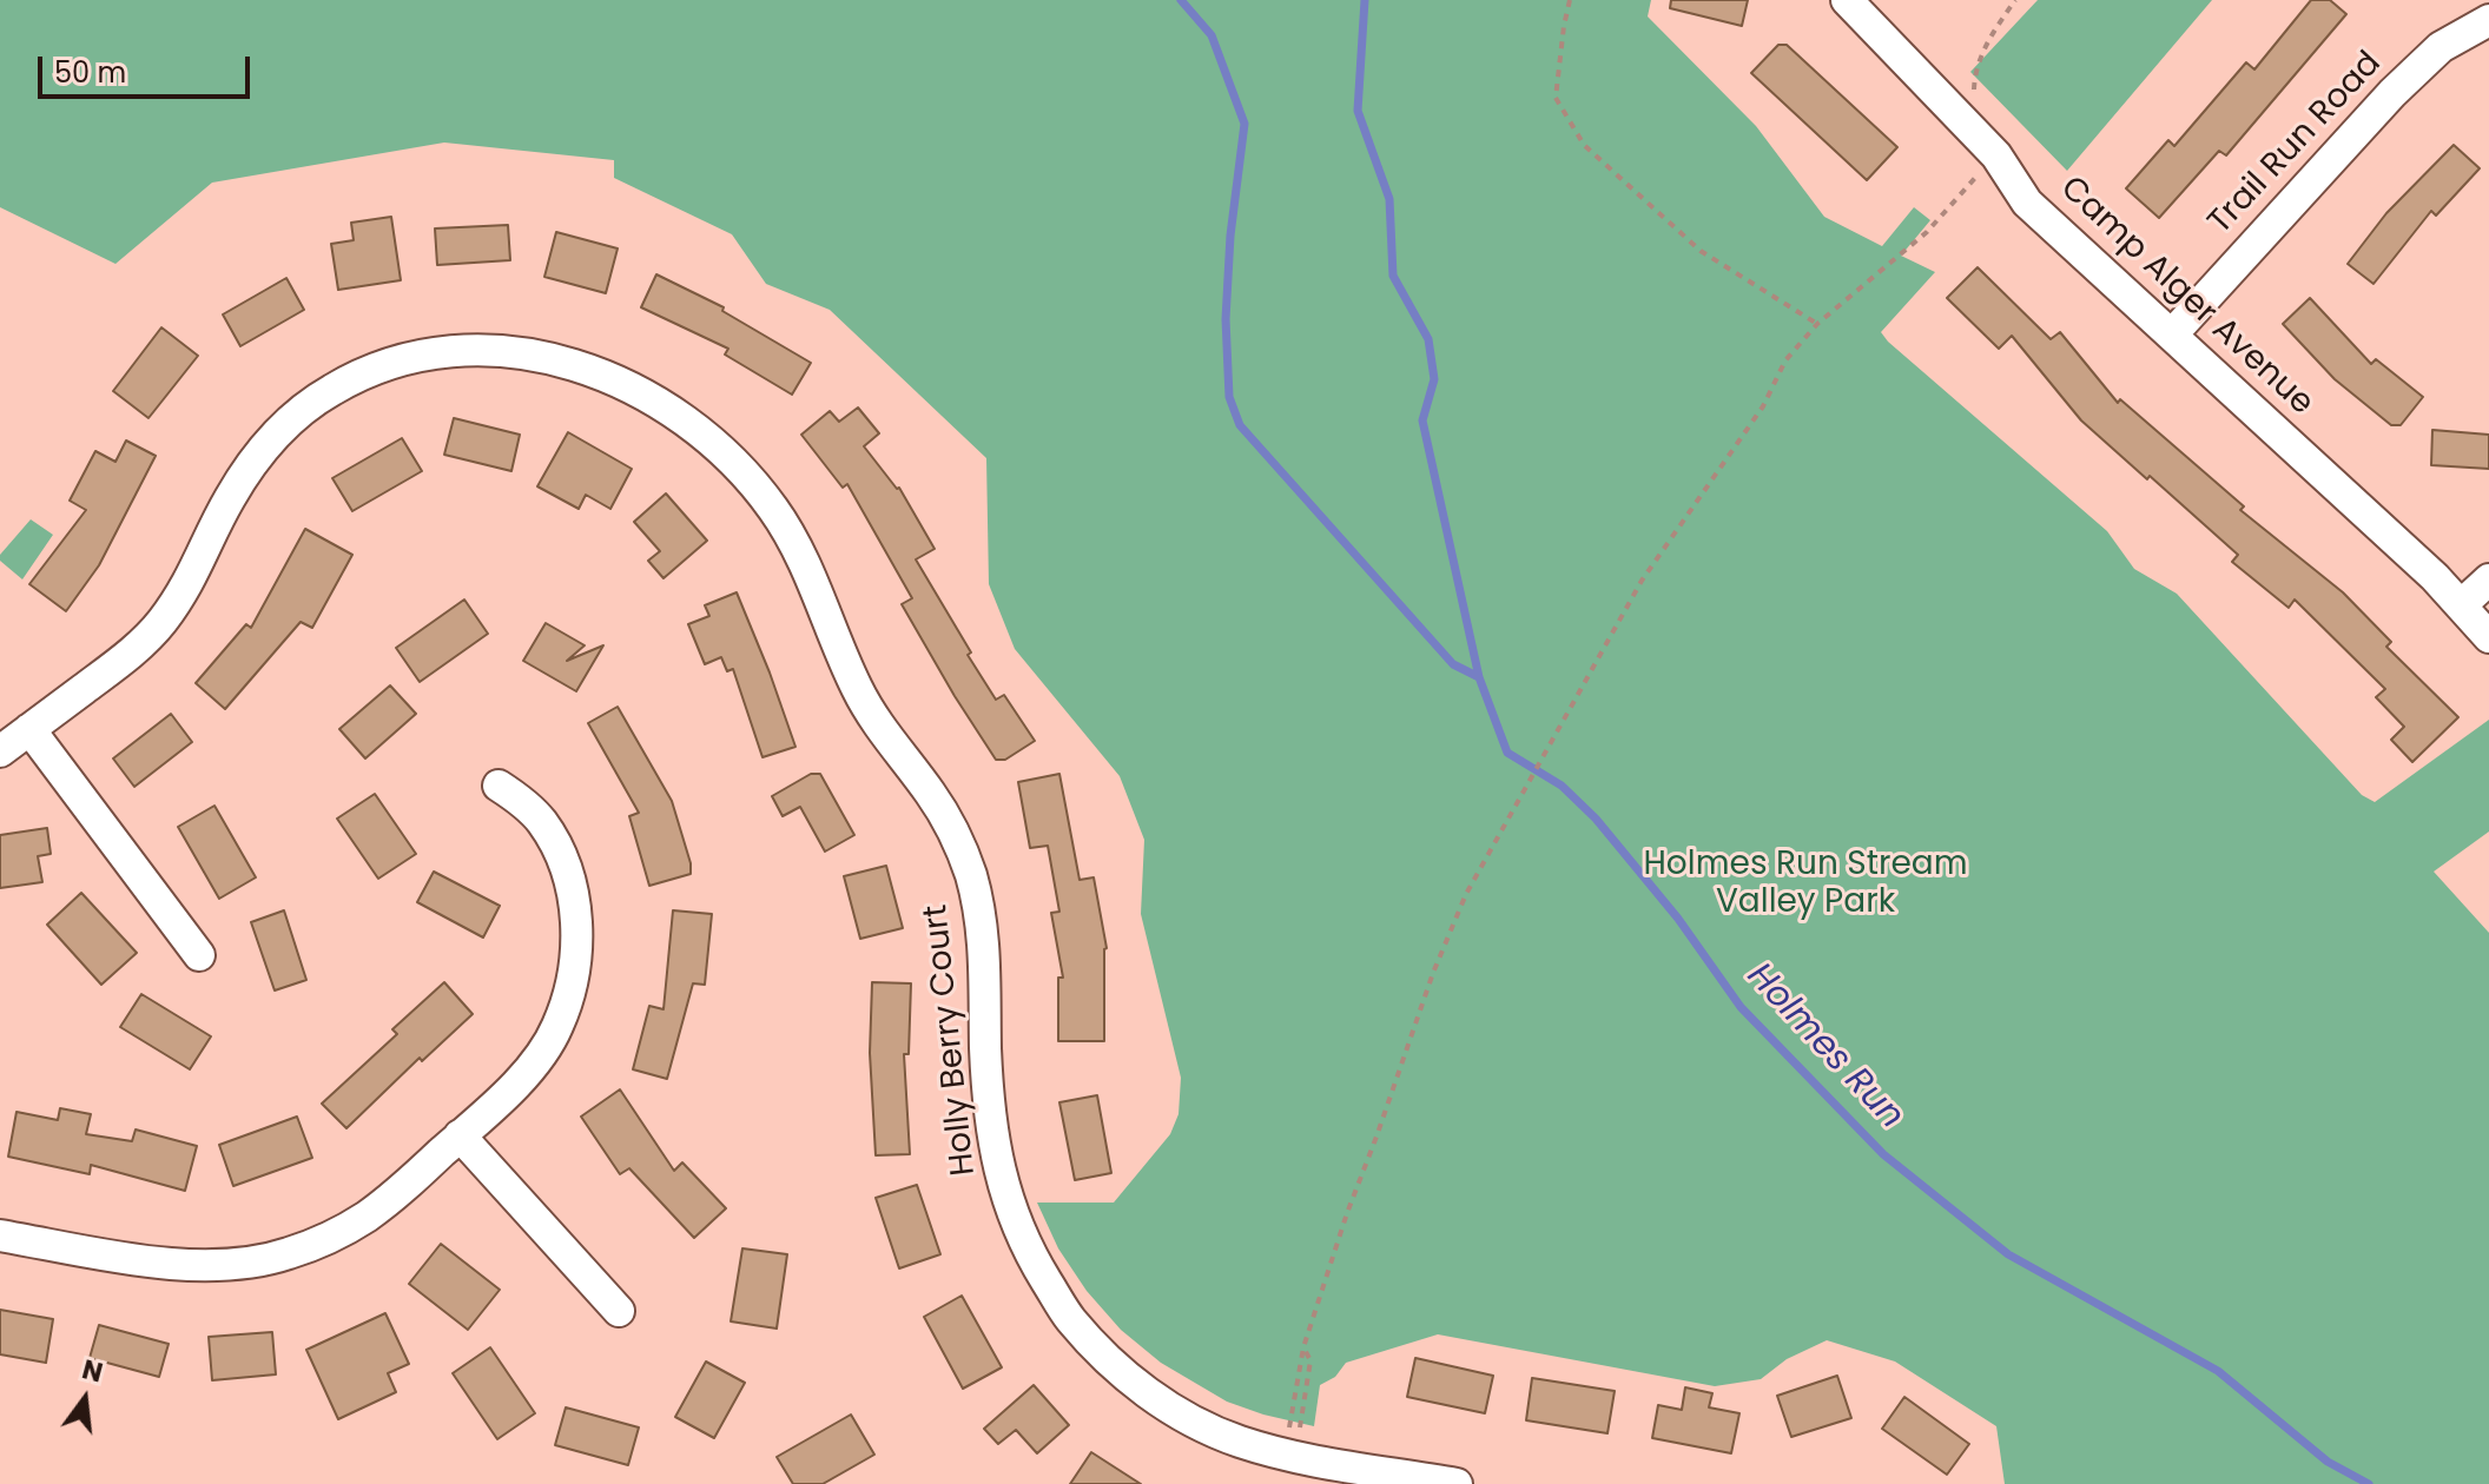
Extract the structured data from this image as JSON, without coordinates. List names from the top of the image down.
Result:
{
  "streets": {
    "street": ["Trail Run Road", "Camp Alger Avenue", "Holly Berry Court"]
  },
  "crossings": [
    ["Trail Run Road", "Camp Alger Avenue"]
  ],
  "water": ["Holmes Run"],
  "parks": ["Holmes Run Stream Valley Park"],
  "scale_bar": "50 m",
  "north": "top"
}
